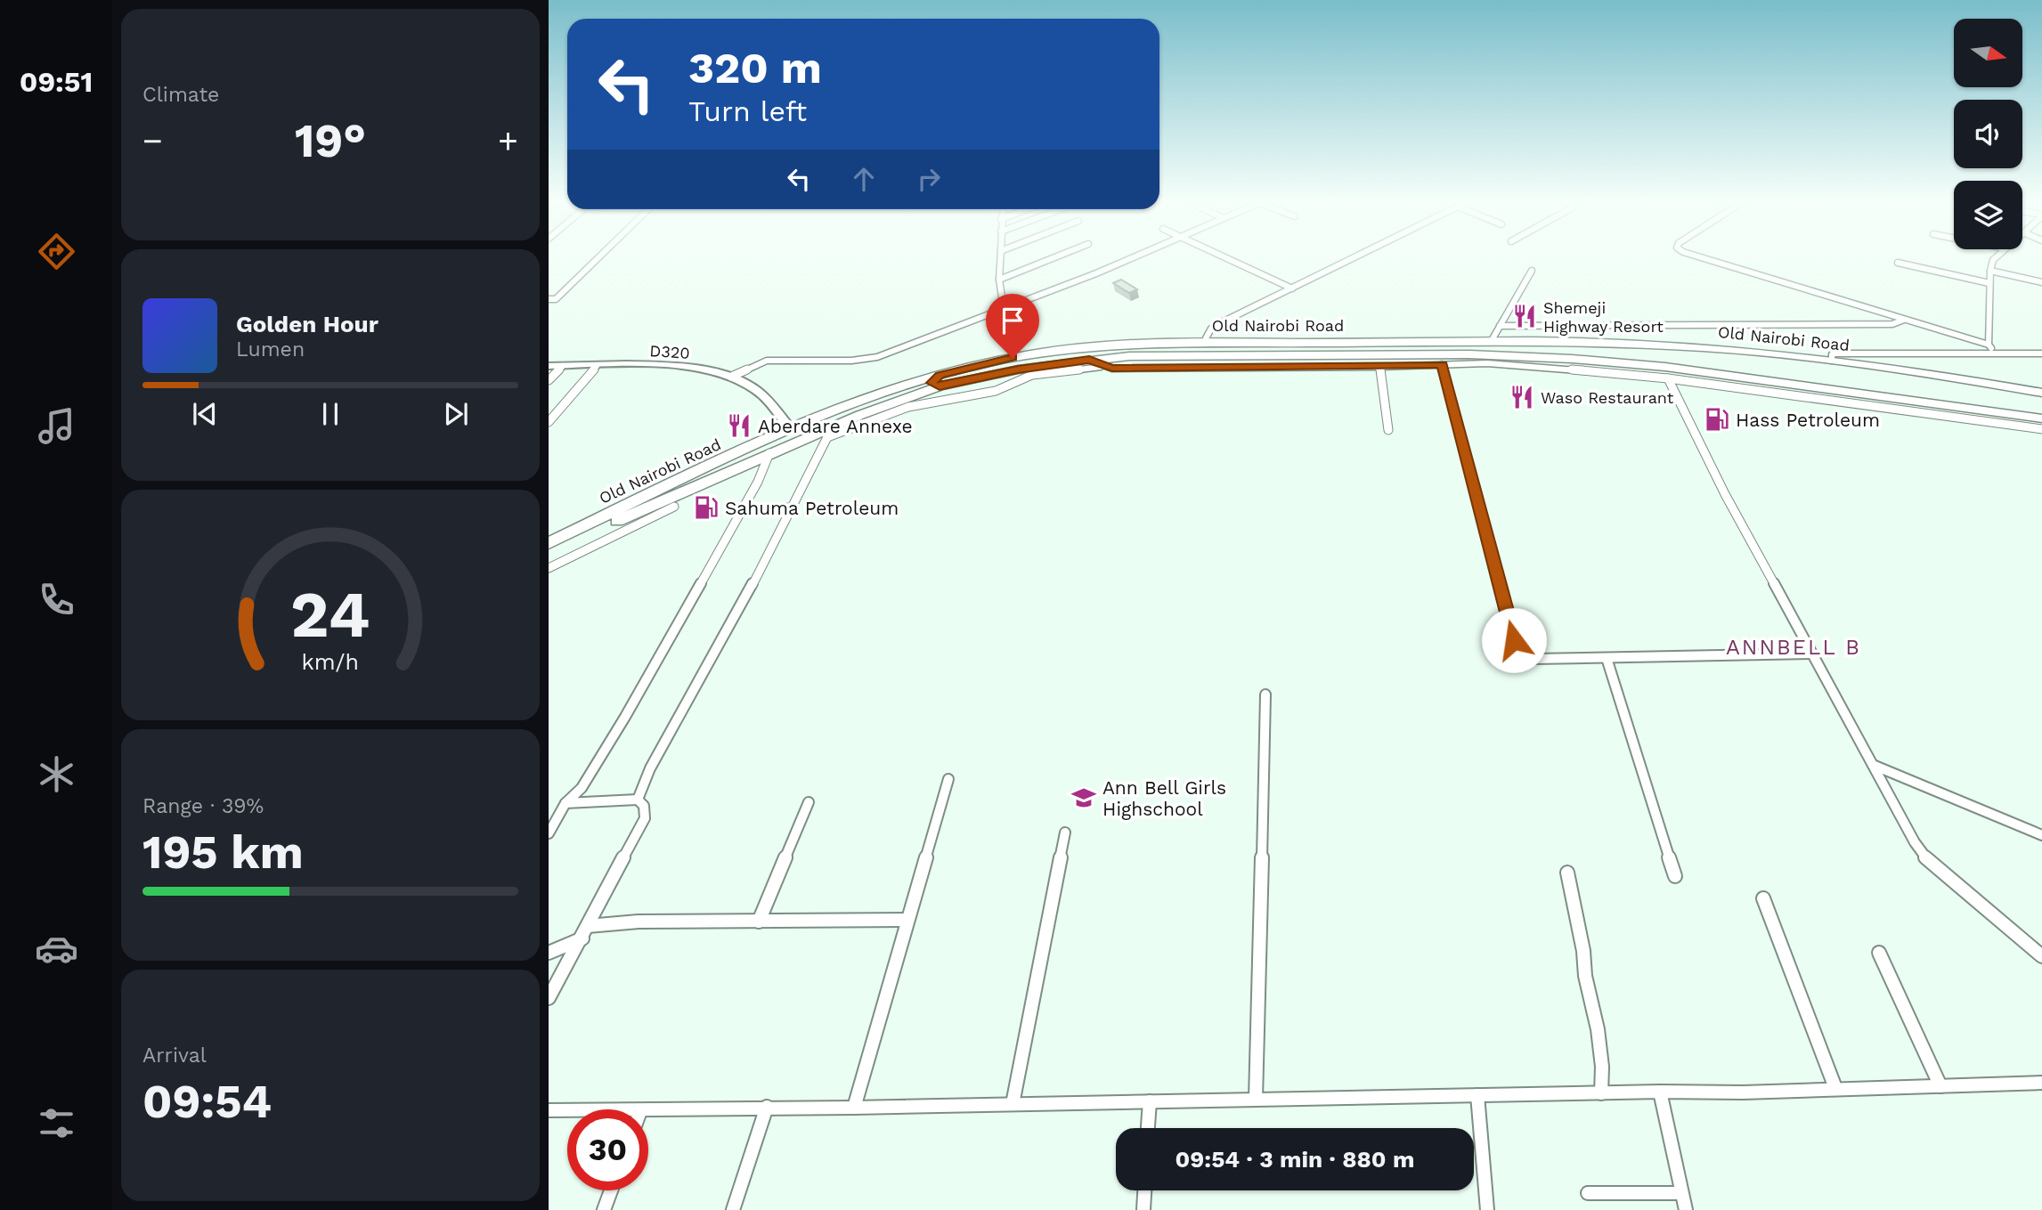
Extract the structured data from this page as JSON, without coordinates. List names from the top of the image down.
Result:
{
  "streets": {
    "highway": ["Old Nairobi Road"],
    "street": ["D320"]
  },
  "crossings": [
    ["Old Nairobi Road", "D320"]
  ],
  "districts": ["ANNBELL B"],
  "places": {
    "restaurant": ["Shemeji Highway Resort", "Waso Restaurant", "Aberdare Annexe"],
    "fuel station": ["Hass Petroleum", "Sahuma Petroleum"],
    "school or university": ["Ann Bell Girls Highschool"]
  },
  "north": "right",
  "page": {
    "tabs": "09:51",
    "tile": [
      "Climate",
      ["Range · 39%", "195 km"],
      ["Arrival", "09:54"]
    ],
    "turn": ["320 m", "Turn left"],
    "heat": ["−", "19°", "+"],
    "song": ["Golden Hour", "Lumen"],
    "limit": "30",
    "trip": "09:54 · 3 min · 880 m",
    "gauge": ["24", "km/h"]
  }
}
